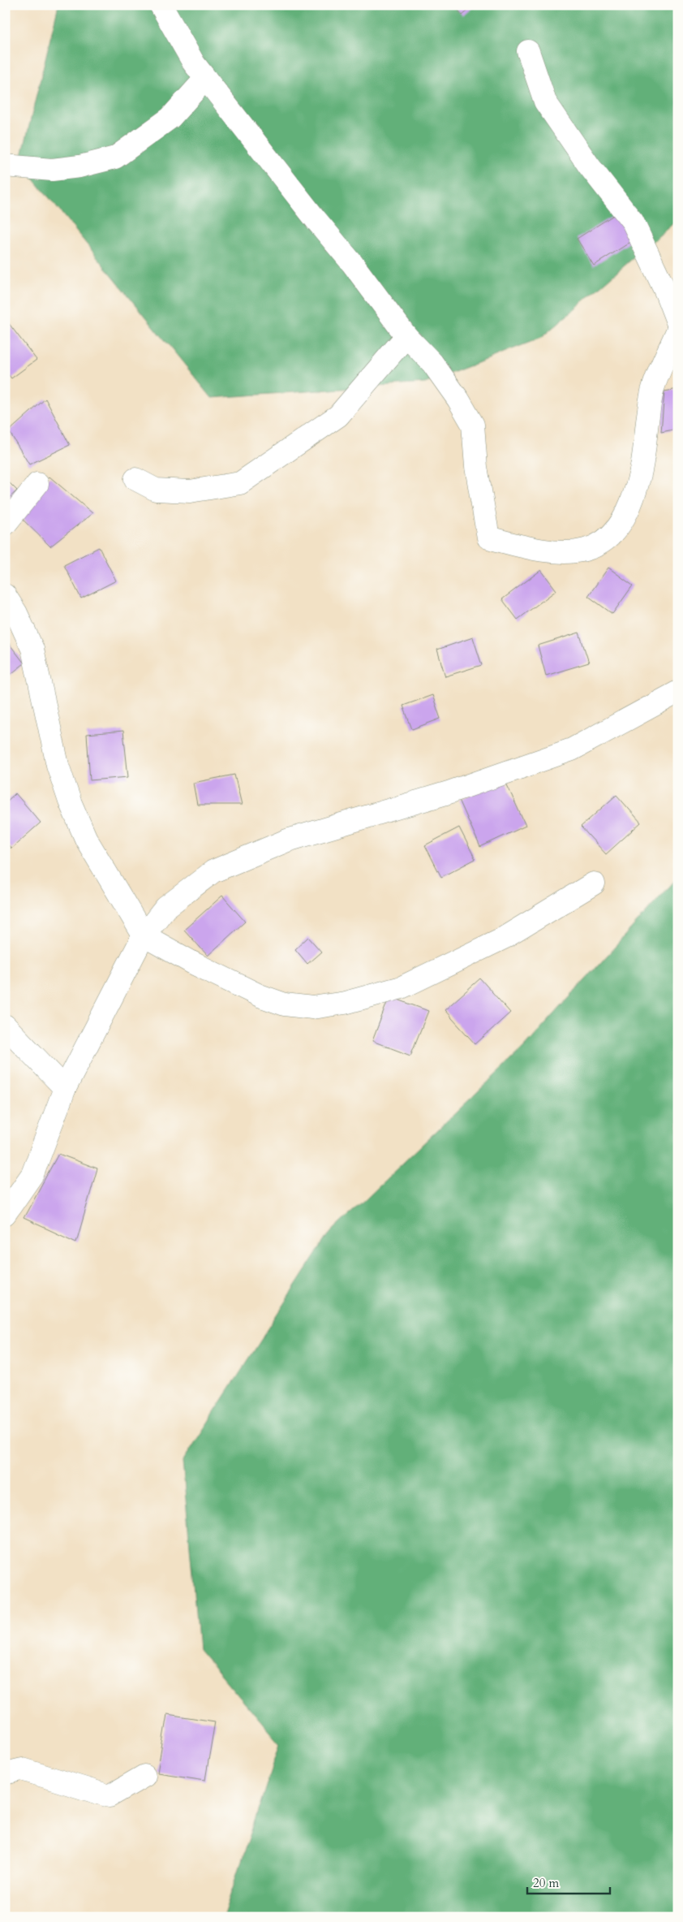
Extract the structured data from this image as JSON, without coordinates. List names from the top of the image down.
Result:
{
  "scale_bar": "20 m"
}
